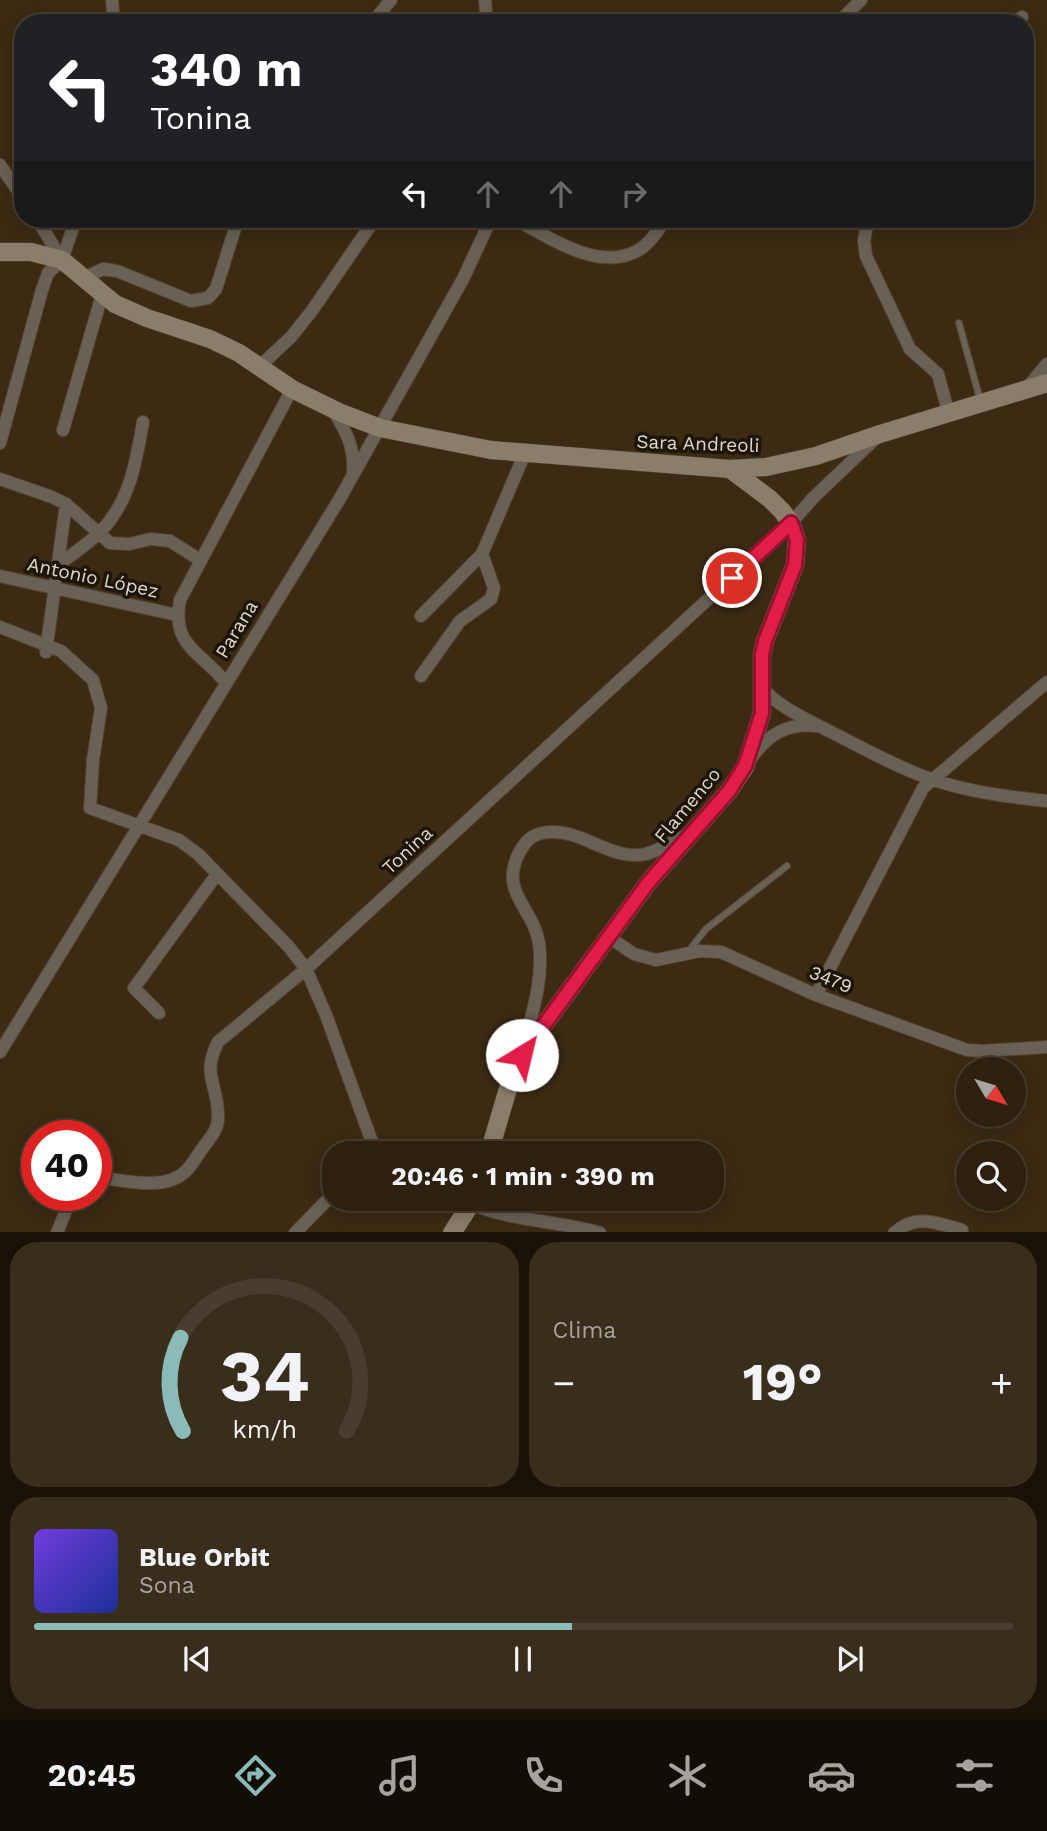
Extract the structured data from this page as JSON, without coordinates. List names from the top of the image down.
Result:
{
  "streets": {
    "street": [
      "Sara Andreoli",
      "Antonio López",
      "Parana",
      "Flamenco",
      "Tonina",
      "3479"
    ]
  },
  "crossings": [
    ["Sara Andreoli", "Parana"],
    ["Sara Andreoli", "Tonina"],
    ["Flamenco", "Tonina"],
    ["Flamenco", "3479"]
  ],
  "north": "bottom right",
  "page": {
    "turn": ["340 m", "Tonina"],
    "limit": "40",
    "trip": "20:46 · 1 min · 390 m",
    "tile": "Clima",
    "heat": ["−", "19°", "+"],
    "song": ["Blue Orbit", "Sona"],
    "tabs": "20:45",
    "gauge": ["34", "km/h"]
  }
}
